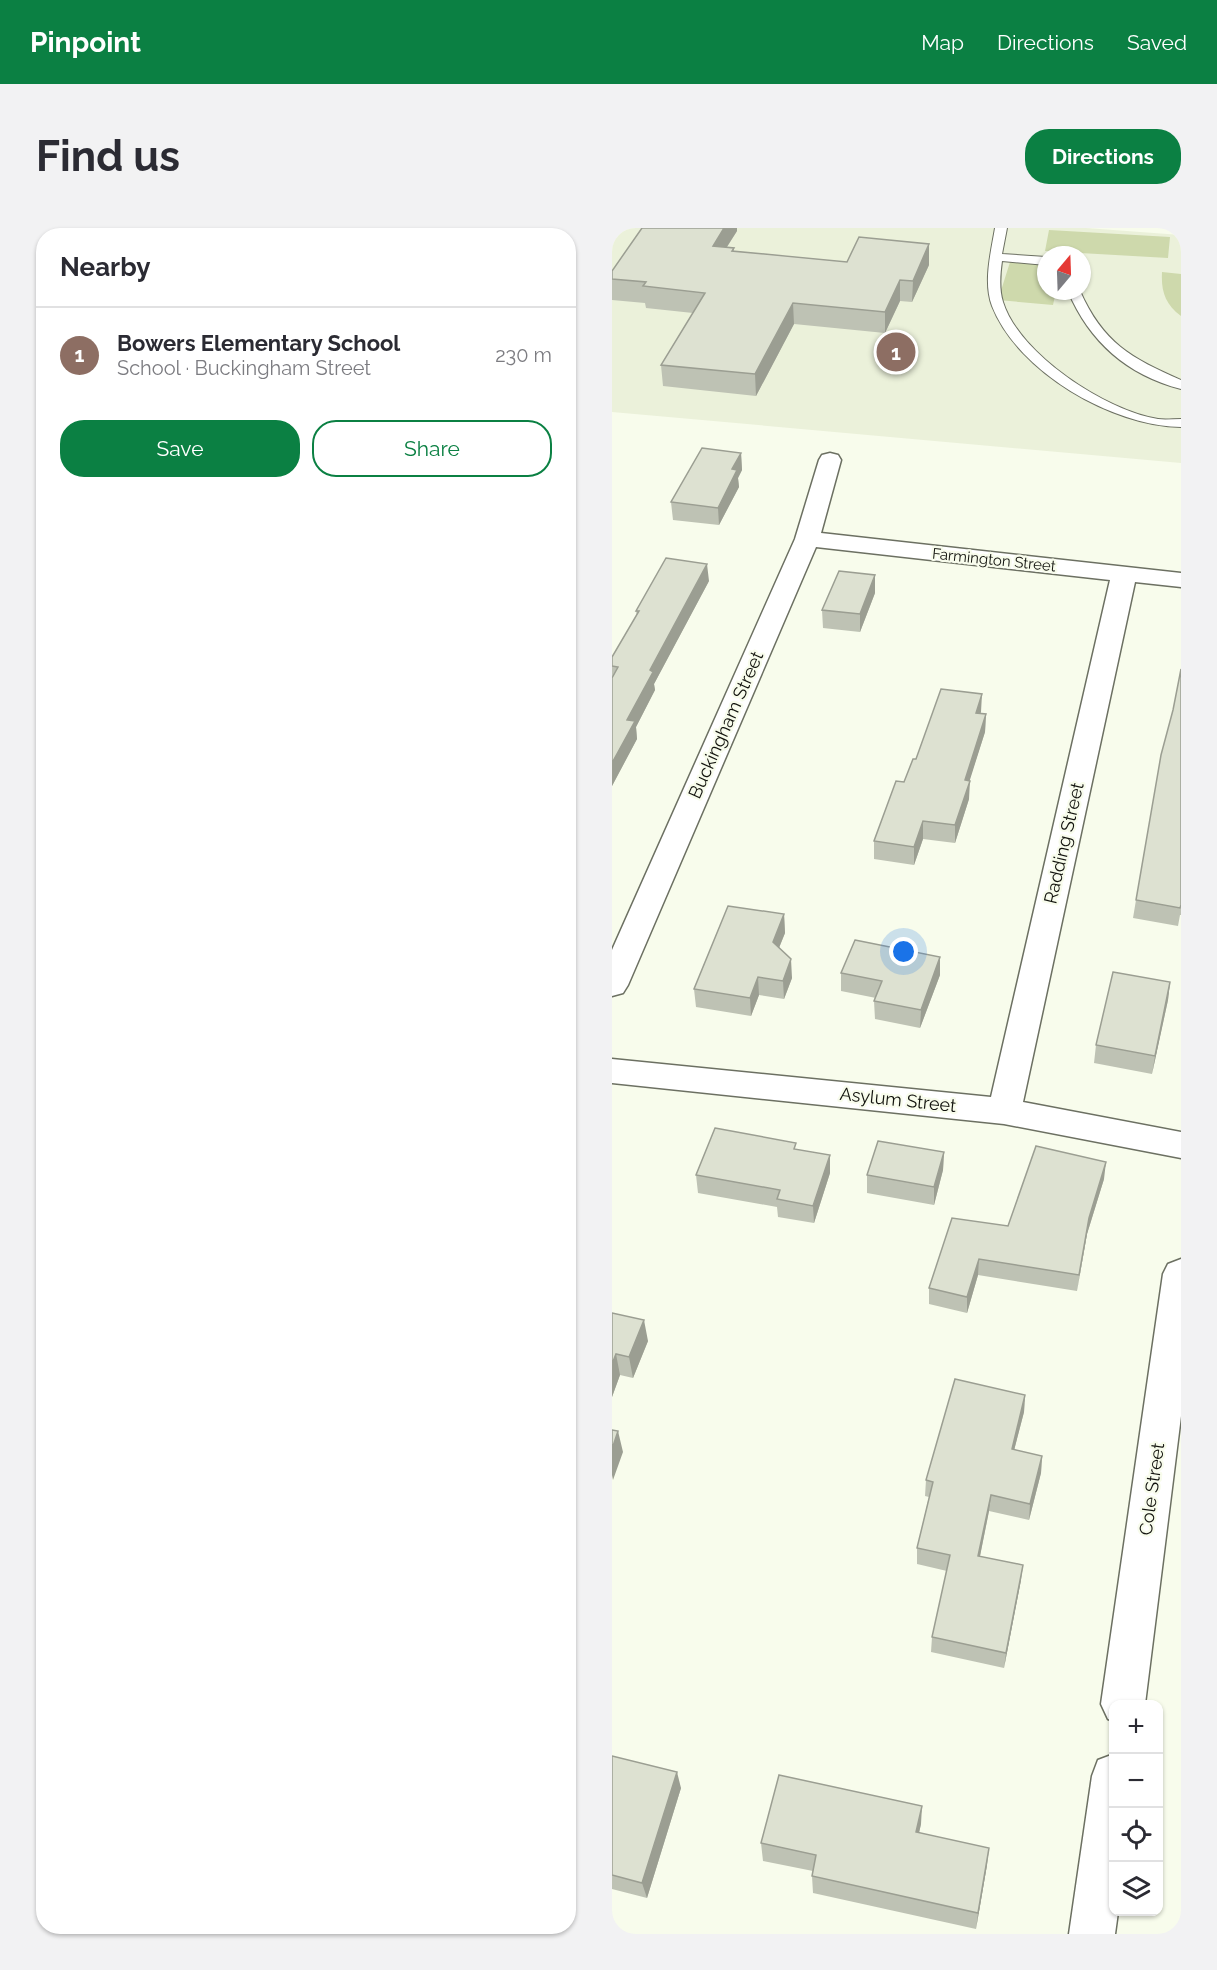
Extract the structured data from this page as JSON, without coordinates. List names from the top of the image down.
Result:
{
  "streets": {
    "street": [
      "Farmington Street",
      "Buckingham Street",
      "Radding Street",
      "Asylum Street",
      "Cole Street"
    ]
  },
  "crossings": [
    ["Farmington Street", "Buckingham Street"],
    ["Farmington Street", "Radding Street"],
    ["Radding Street", "Asylum Street"]
  ],
  "north": "top",
  "page": {
    "header": "Pinpoint",
    "nav": ["Map", "Directions", "Saved"],
    "buttons": [
      "Directions",
      ["Save", "Share"]
    ],
    "title": "Find us",
    "heading": "Nearby",
    "list": [
      {
        "mark": "1",
        "name": "Bowers Elementary School",
        "note": "School · Buckingham Street",
        "value": "230 m"
      }
    ],
    "pins": "1",
    "map_buttons": ["+", "−"]
  }
}
